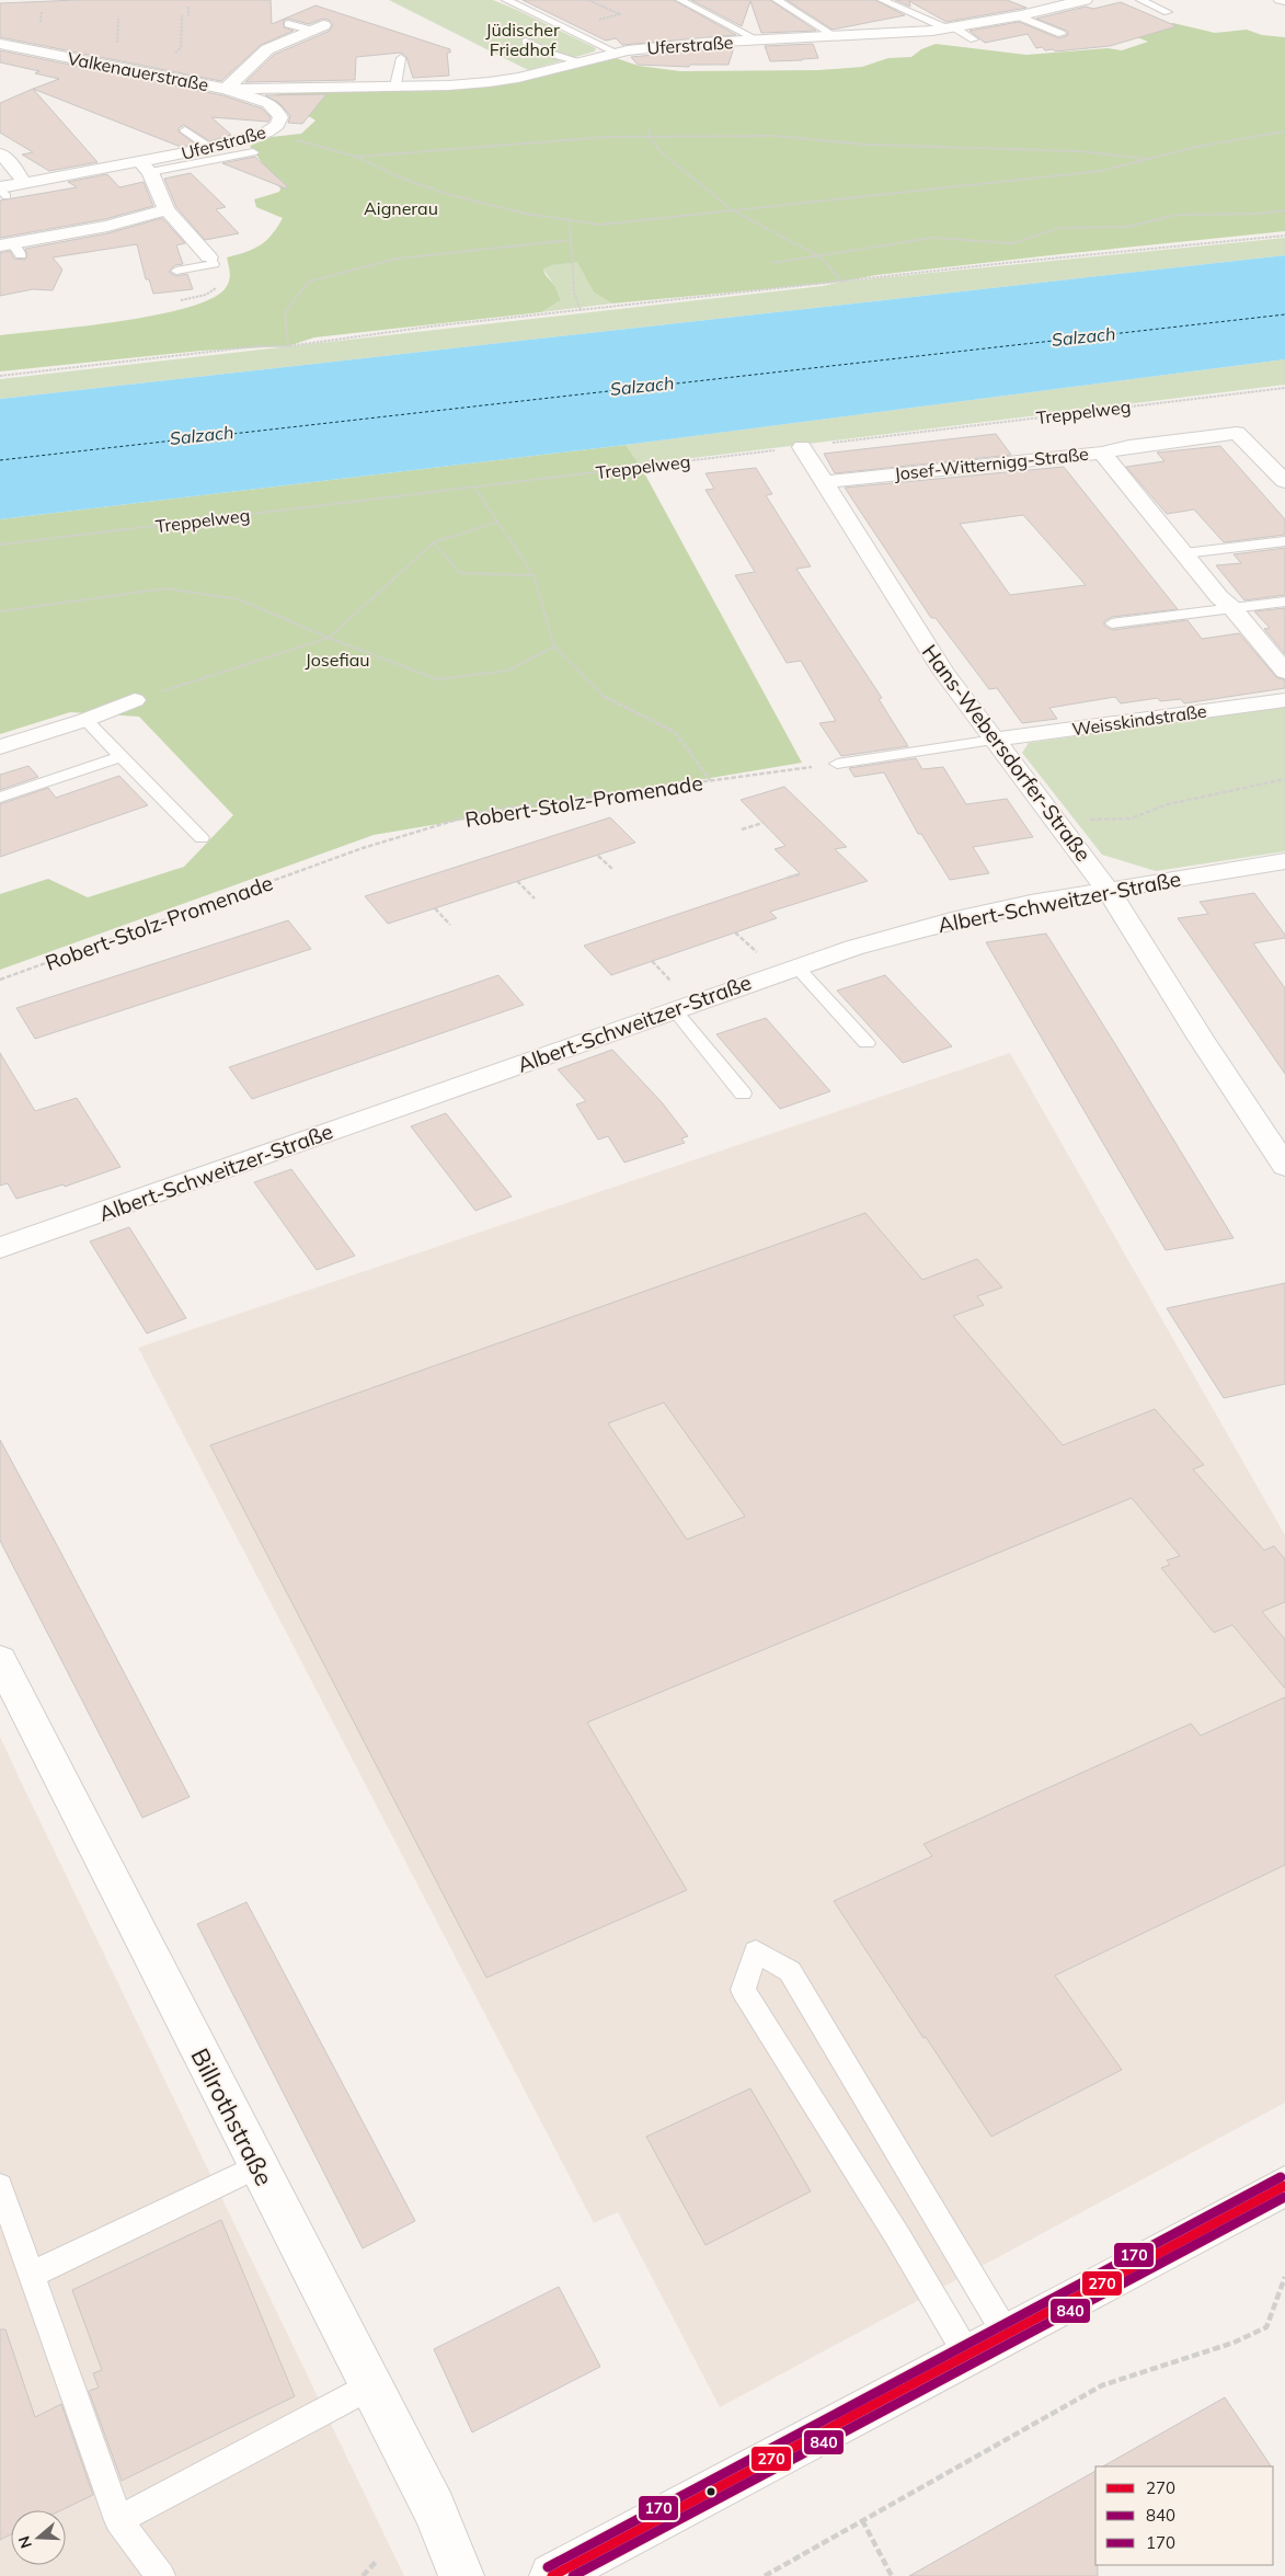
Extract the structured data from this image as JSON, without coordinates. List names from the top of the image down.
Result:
{
  "streets": {
    "street": [
      "Uferstraße",
      "Valkenauerstraße",
      "Josef-Witternigg-Straße",
      "Weisskindstraße",
      "Hans-Webersdorfer-Straße",
      "Albert-Schweitzer-Straße",
      "Billrothstraße"
    ],
    "path": ["Treppelweg", "Robert-Stolz-Promenade"]
  },
  "crossings": [
    ["Uferstraße", "Valkenauerstraße"],
    ["Treppelweg", "Hans-Webersdorfer-Straße"],
    ["Josef-Witternigg-Straße", "Hans-Webersdorfer-Straße"],
    ["Weisskindstraße", "Hans-Webersdorfer-Straße"],
    ["Hans-Webersdorfer-Straße", "Albert-Schweitzer-Straße"]
  ],
  "water": ["Salzach"],
  "parks": ["Jüdischer Friedhof", "Aignerau", "Josefiau"],
  "lines": ["transit line 170", "transit line 270", "transit line 840"],
  "legend": ["270", "840", "170"],
  "north": "left"
}
